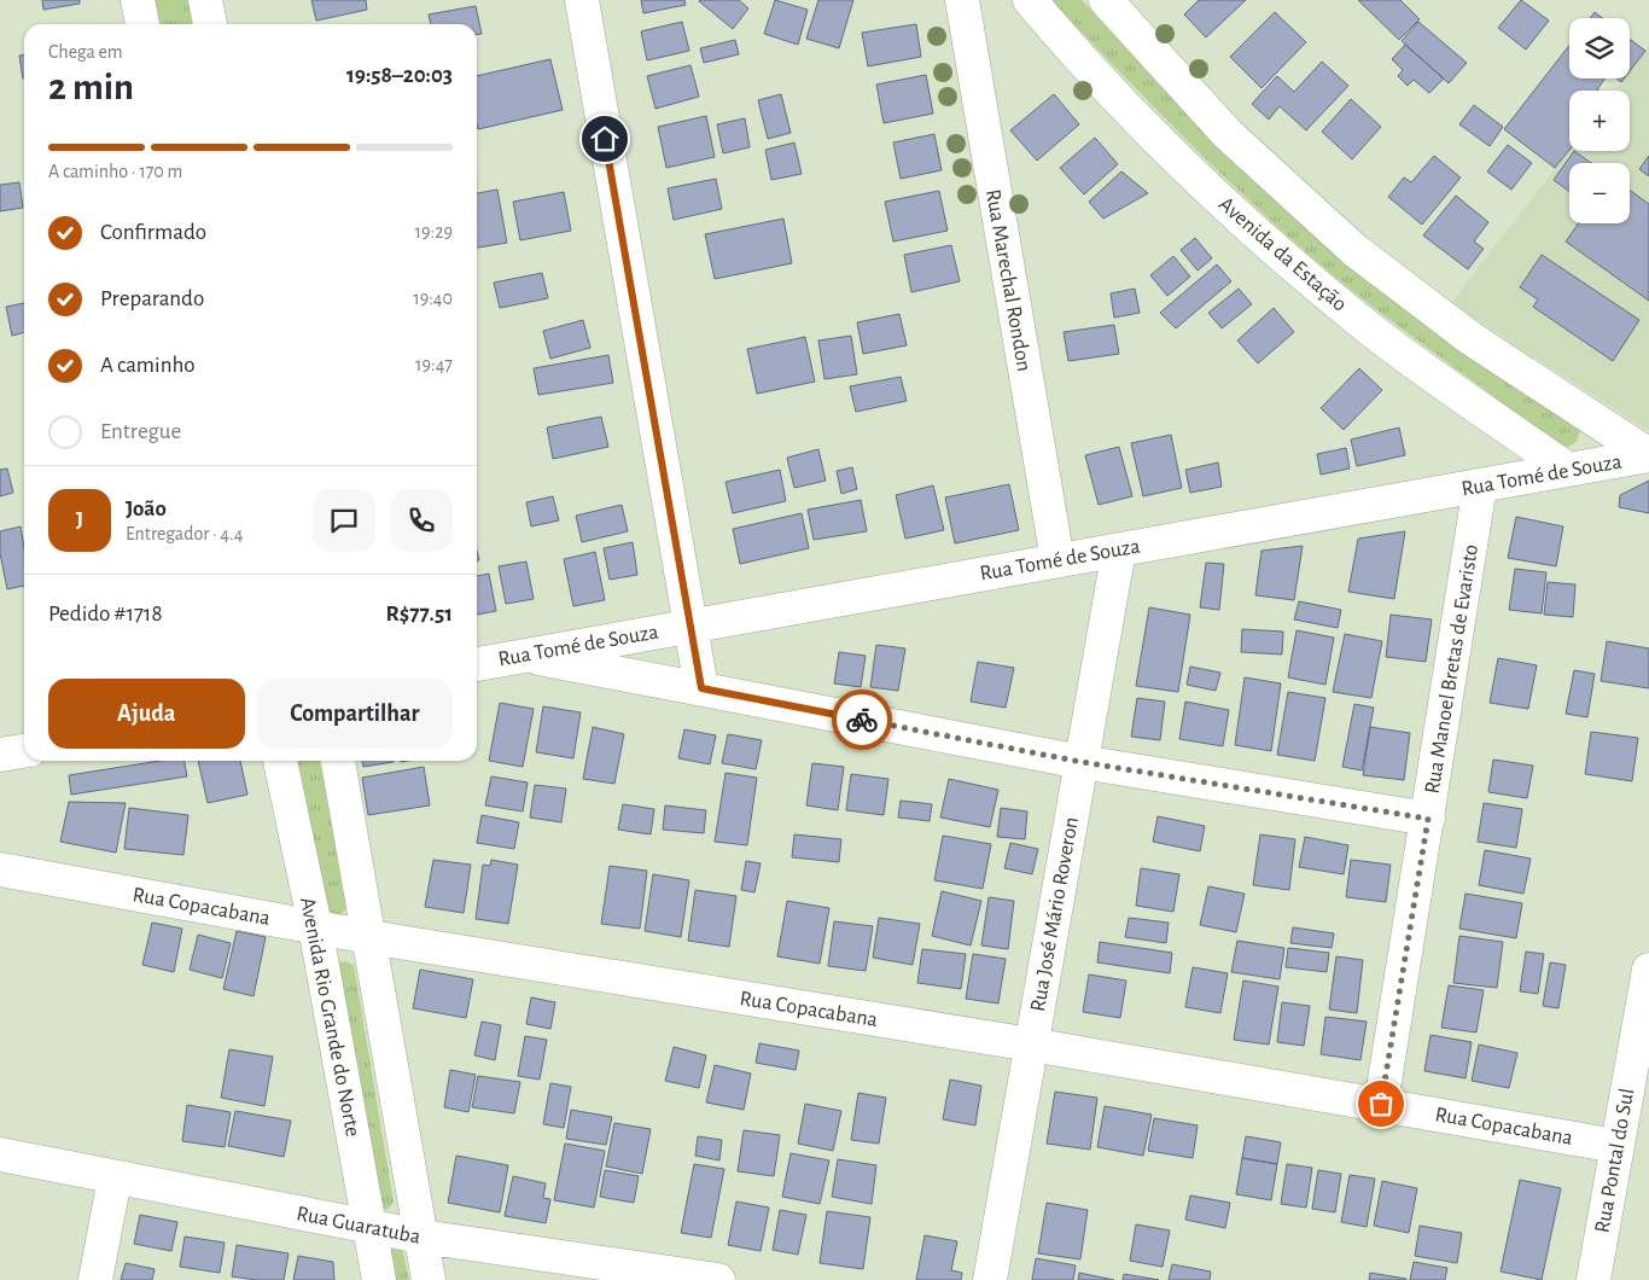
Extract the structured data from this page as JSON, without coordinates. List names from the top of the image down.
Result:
{
  "streets": {
    "street": [
      "Avenida da Estação",
      "Rua Marechal Rondon",
      "Rua Tomé de Souza",
      "Rua Manoel Bretas de Evaristo",
      "Rua Copacabana",
      "Rua José Mário Roveron",
      "Avenida Rio Grande do Norte",
      "Rua Pontal do Sul",
      "Rua Guaratuba"
    ]
  },
  "crossings": [
    ["Avenida da Estação", "Rua Tomé de Souza"],
    ["Rua Marechal Rondon", "Rua Tomé de Souza"],
    ["Rua Tomé de Souza", "Rua Manoel Bretas de Evaristo"],
    ["Rua Tomé de Souza", "Rua José Mário Roveron"],
    ["Rua Manoel Bretas de Evaristo", "Rua Copacabana"],
    ["Rua Copacabana", "Rua José Mário Roveron"],
    ["Rua Copacabana", "Avenida Rio Grande do Norte"],
    ["Rua Copacabana", "Rua Pontal do Sul"],
    ["Avenida Rio Grande do Norte", "Rua Guaratuba"]
  ],
  "page": {
    "map_buttons": ["+", "−"],
    "heading": ["2 min", "Chega em", "19:58–20:03"],
    "panel": [
      "João",
      "Entregador · 4.4",
      "Pedido #1718",
      "R$77.51"
    ],
    "bar": "A caminho · 170 m",
    "list": [
      ["Confirmado", "19:29"],
      ["Preparando", "19:40"],
      ["A caminho", "19:47"],
      "Entregue"
    ],
    "round": "J",
    "buttons": ["Ajuda", "Compartilhar"]
  }
}
